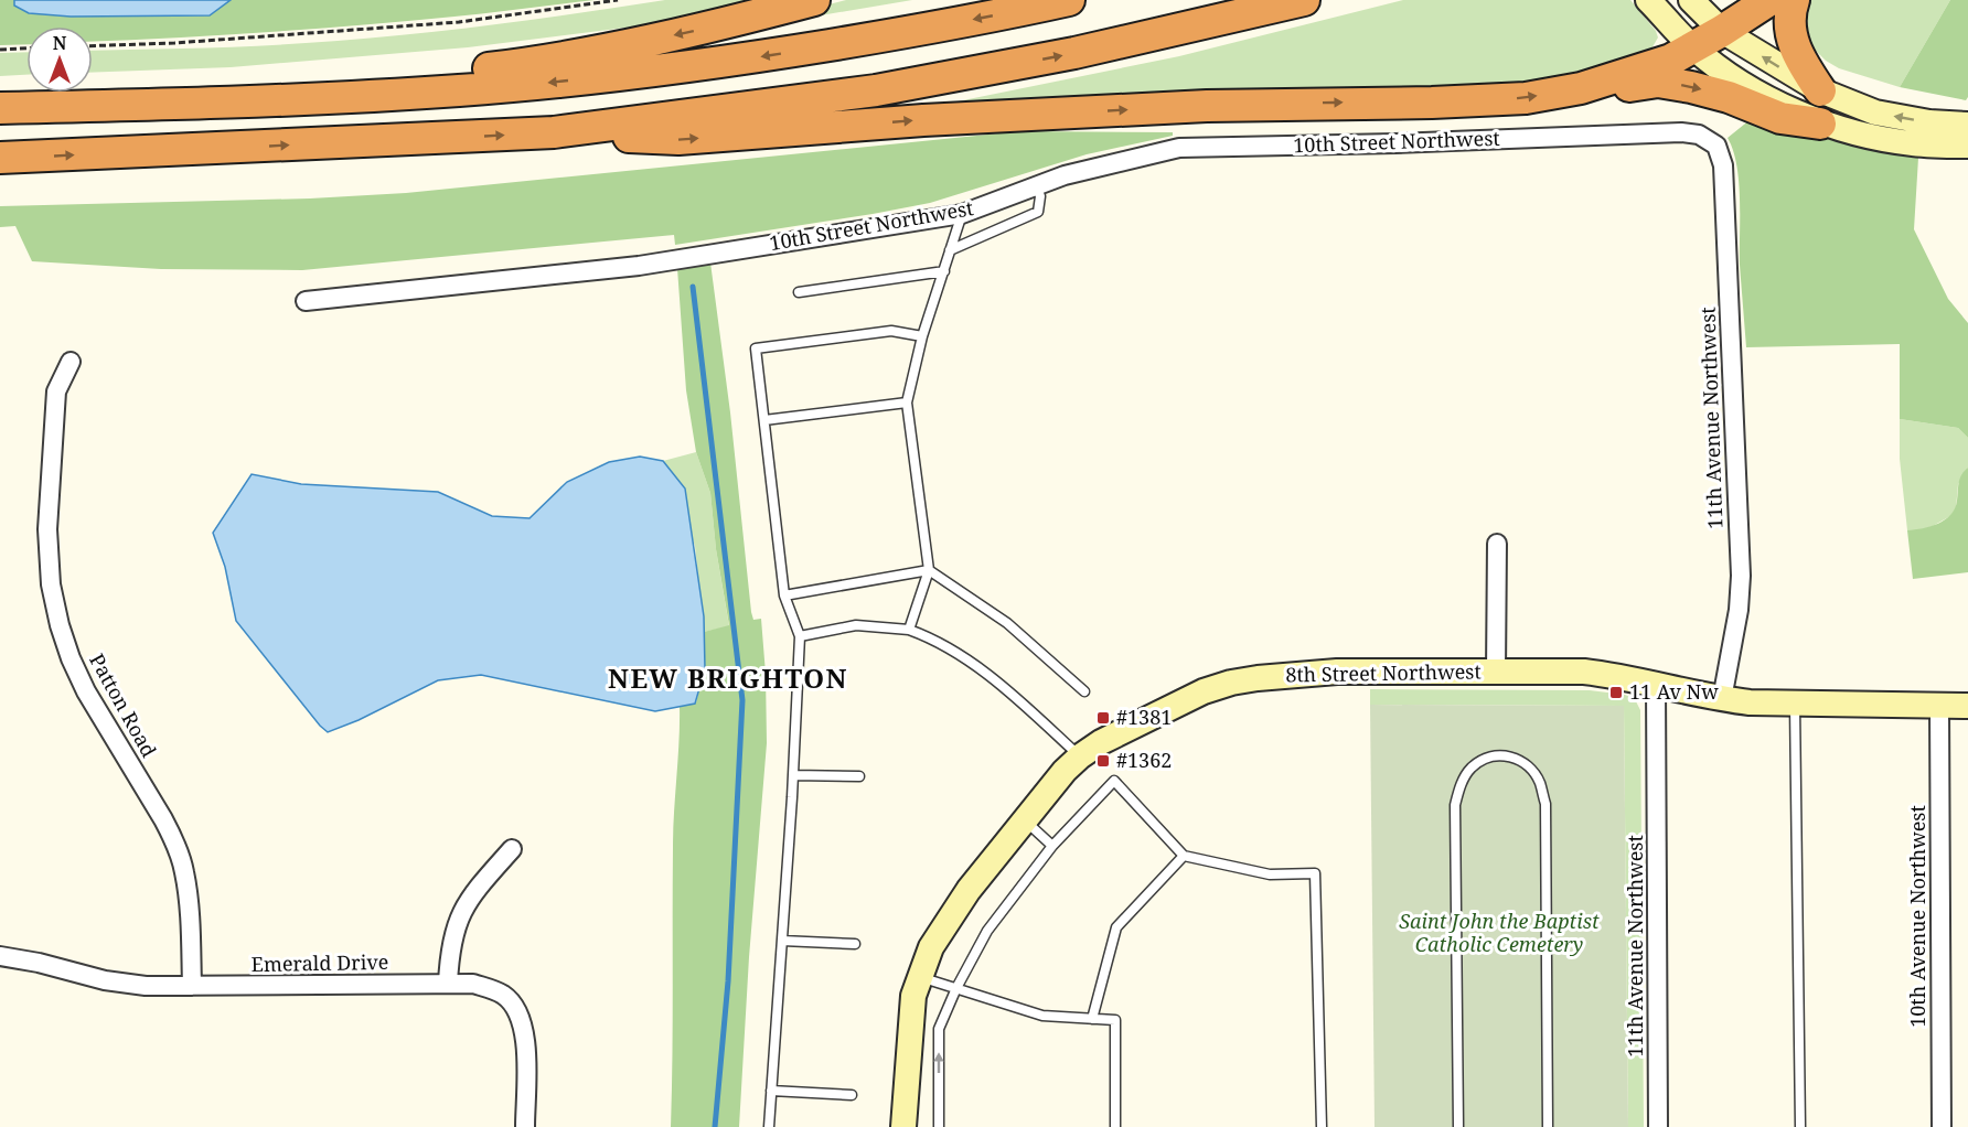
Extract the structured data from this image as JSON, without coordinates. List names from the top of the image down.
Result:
{
  "streets": {
    "street": [
      "10th Street Northwest",
      "11th Avenue Northwest",
      "8th Street Northwest",
      "Patton Road",
      "10th Avenue Northwest",
      "Emerald Drive"
    ]
  },
  "crossings": [
    ["10th Street Northwest", "11th Avenue Northwest"],
    ["11th Avenue Northwest", "8th Street Northwest"],
    ["8th Street Northwest", "10th Avenue Northwest"],
    ["Patton Road", "Emerald Drive"]
  ],
  "districts": ["NEW BRIGHTON"],
  "parks": ["Saint John the Baptist Catholic Cemetery"],
  "places": {
    "transit": ["11 Av Nw", "#1381", "#1362"]
  },
  "north": "top"
}
